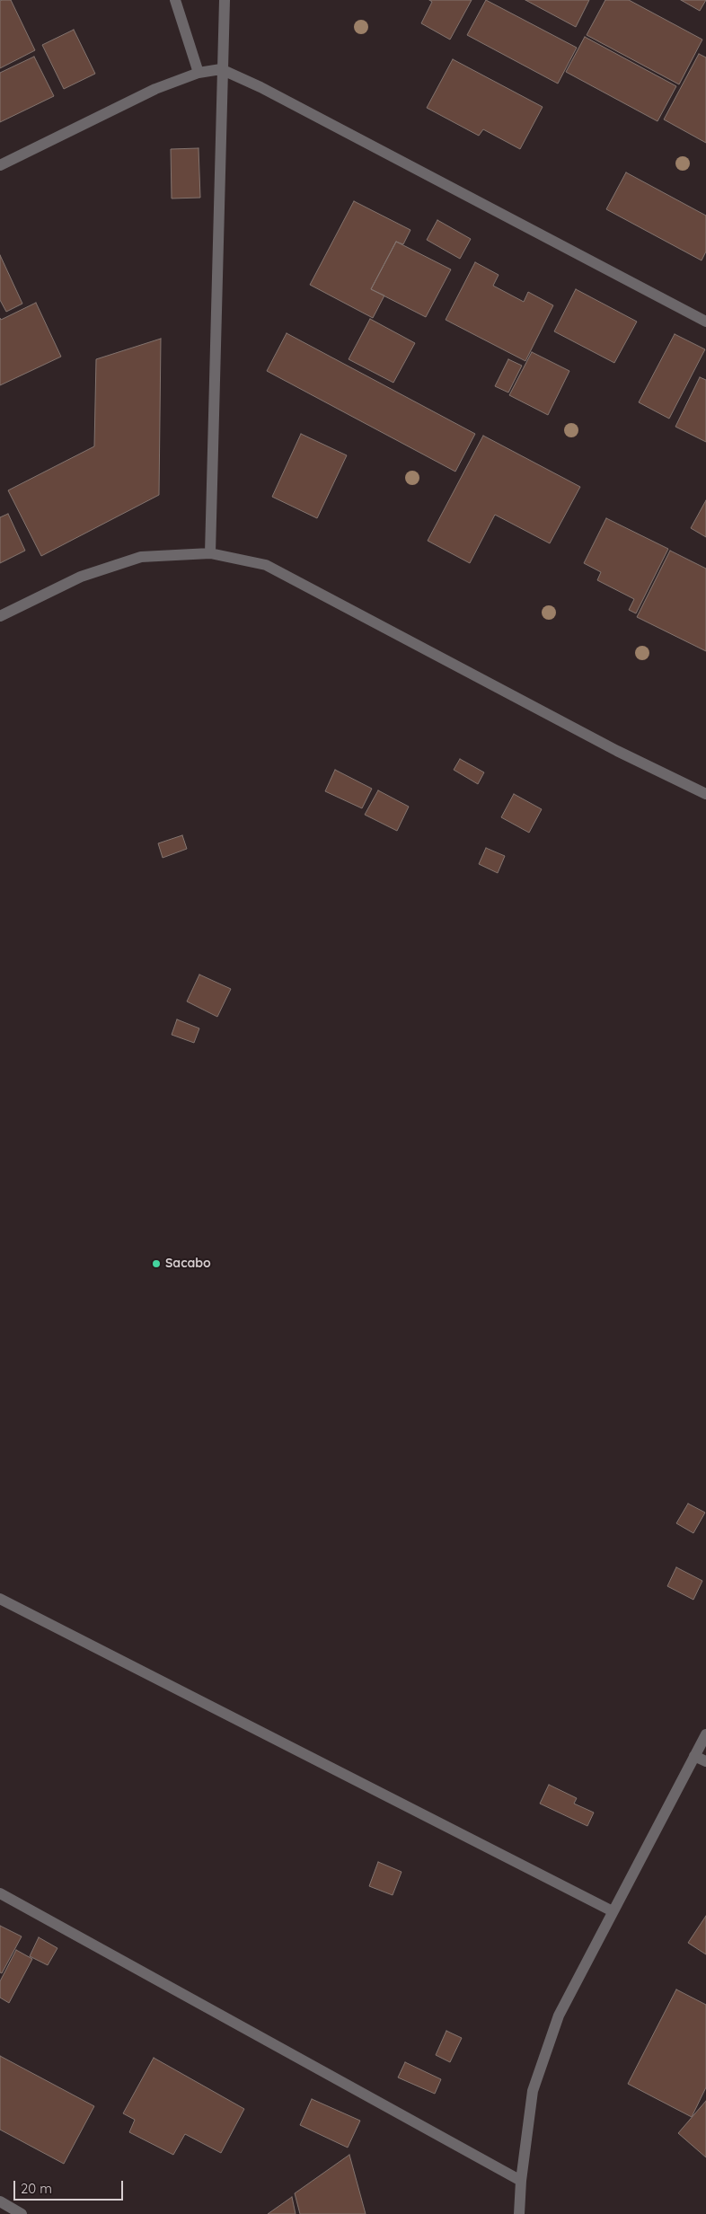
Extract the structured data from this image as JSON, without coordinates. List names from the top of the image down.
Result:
{
  "places": ["Sacabo"],
  "scale_bar": "20 m"
}
